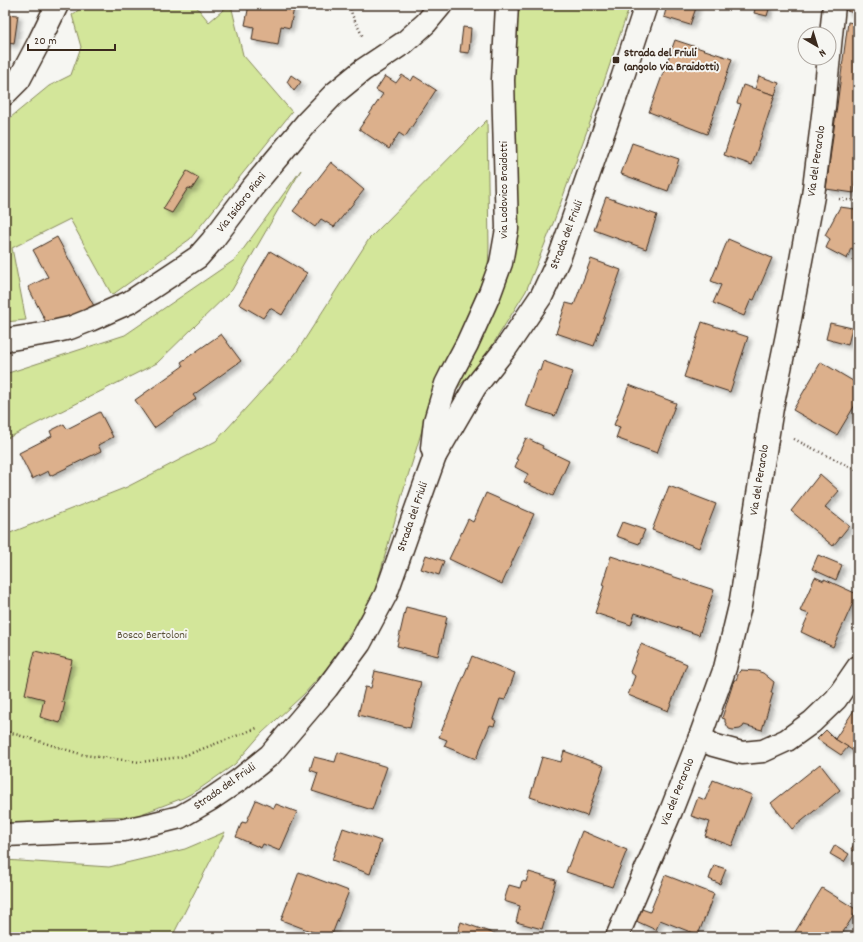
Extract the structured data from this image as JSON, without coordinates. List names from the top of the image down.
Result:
{
  "streets": {
    "street": [
      "Via del Perarolo",
      "Via Lodovico Braidotti",
      "Via Isidoro Piani",
      "Strada del Friuli"
    ]
  },
  "crossings": [
    ["Via Lodovico Braidotti", "Strada del Friuli"]
  ],
  "parks": ["Bosco Bertoloni"],
  "places": {
    "transit": ["Strada del Friuli (angolo Via Braidotti)"]
  },
  "scale_bar": "20 m",
  "north": "bottom right"
}
